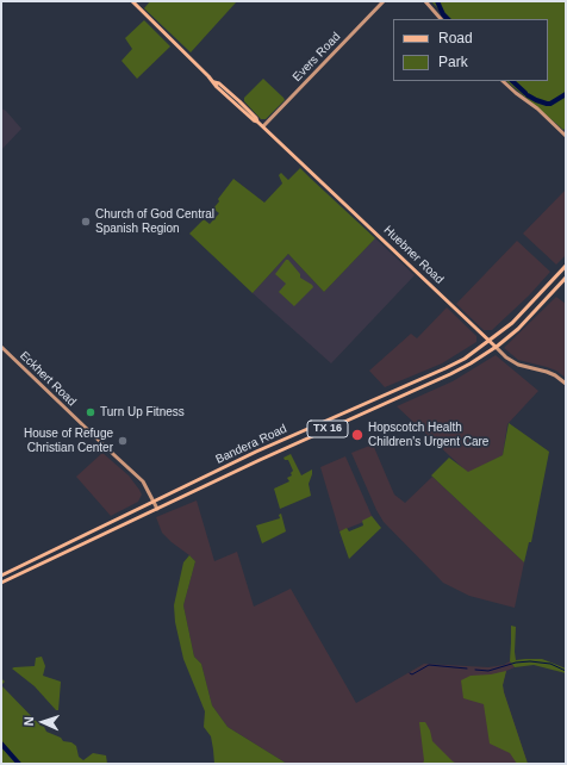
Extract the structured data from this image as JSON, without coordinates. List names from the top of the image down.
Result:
{
  "streets": {
    "main road": [
      "Evers Road",
      "Huebner Road",
      "Eckhert Road",
      "TX 16",
      "Bandera Road"
    ]
  },
  "crossings": [
    ["Evers Road", "Huebner Road"],
    ["Huebner Road", "Bandera Road"],
    ["Eckhert Road", "Bandera Road"]
  ],
  "places": [
    "Church of God Central Spanish Region",
    "Turn Up Fitness",
    "Hopscotch Health Children's Urgent Care",
    "House of Refuge Christian Center"
  ],
  "legend": ["Road", "Park"],
  "north": "left"
}
